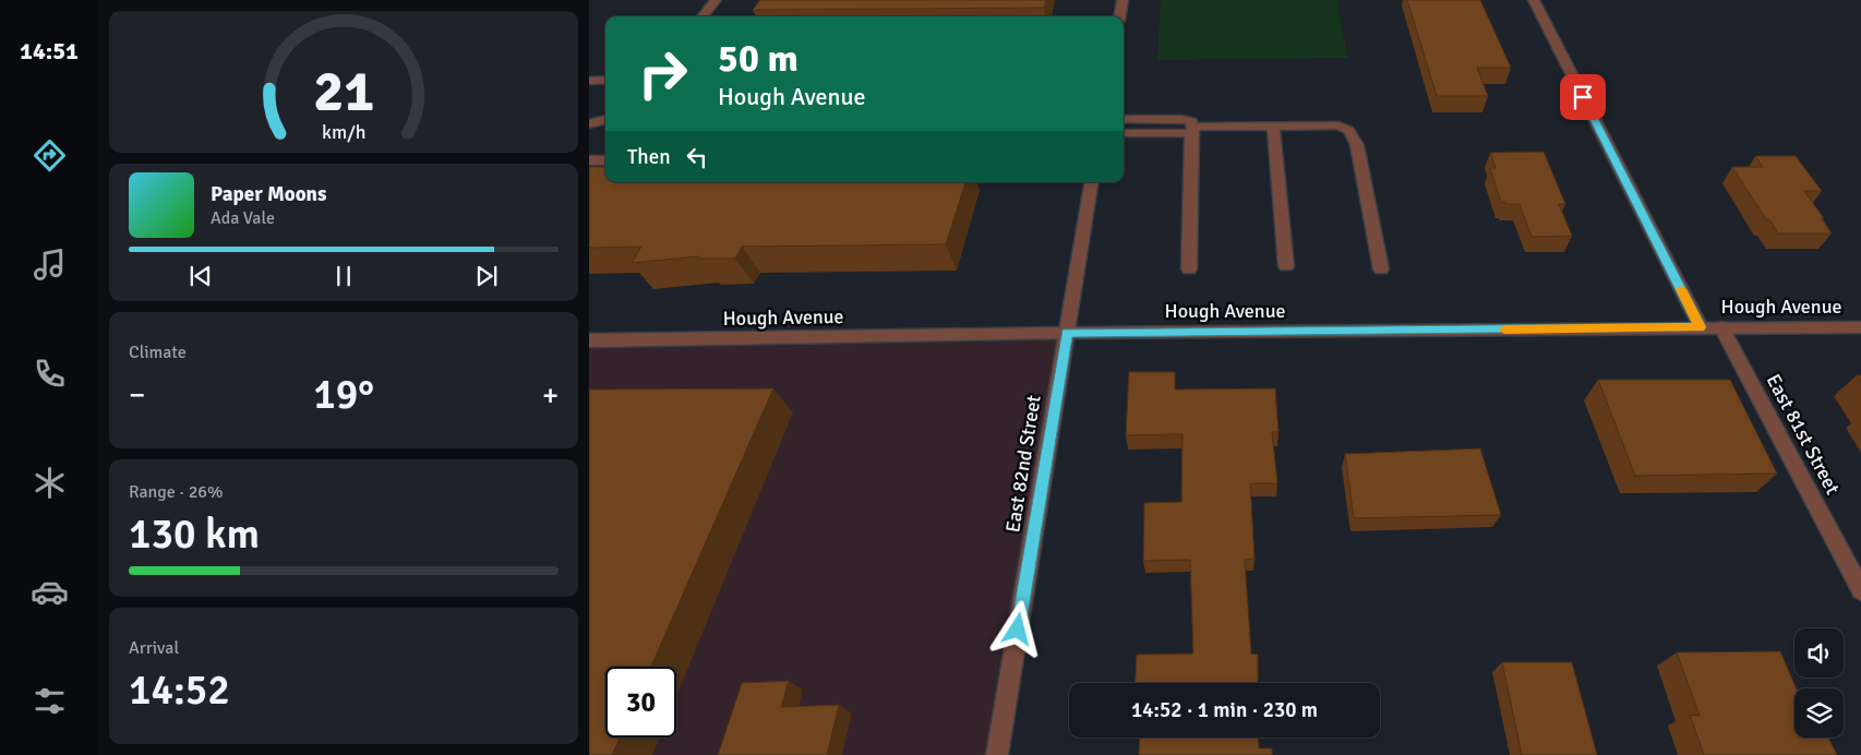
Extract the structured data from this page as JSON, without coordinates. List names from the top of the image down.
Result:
{
  "streets": {
    "street": ["Hough Avenue", "East 81st Street", "East 82nd Street"]
  },
  "crossings": [
    ["Hough Avenue", "East 81st Street"],
    ["Hough Avenue", "East 82nd Street"]
  ],
  "page": {
    "tabs": "14:51",
    "turn": ["50 m", "Hough Avenue"],
    "then": "Then",
    "song": ["Paper Moons", "Ada Vale"],
    "tile": [
      "Climate",
      ["Range · 26%", "130 km"],
      ["Arrival", "14:52"]
    ],
    "heat": ["−", "19°", "+"],
    "limit": "30",
    "trip": "14:52 · 1 min · 230 m",
    "gauge": ["21", "km/h"]
  }
}
